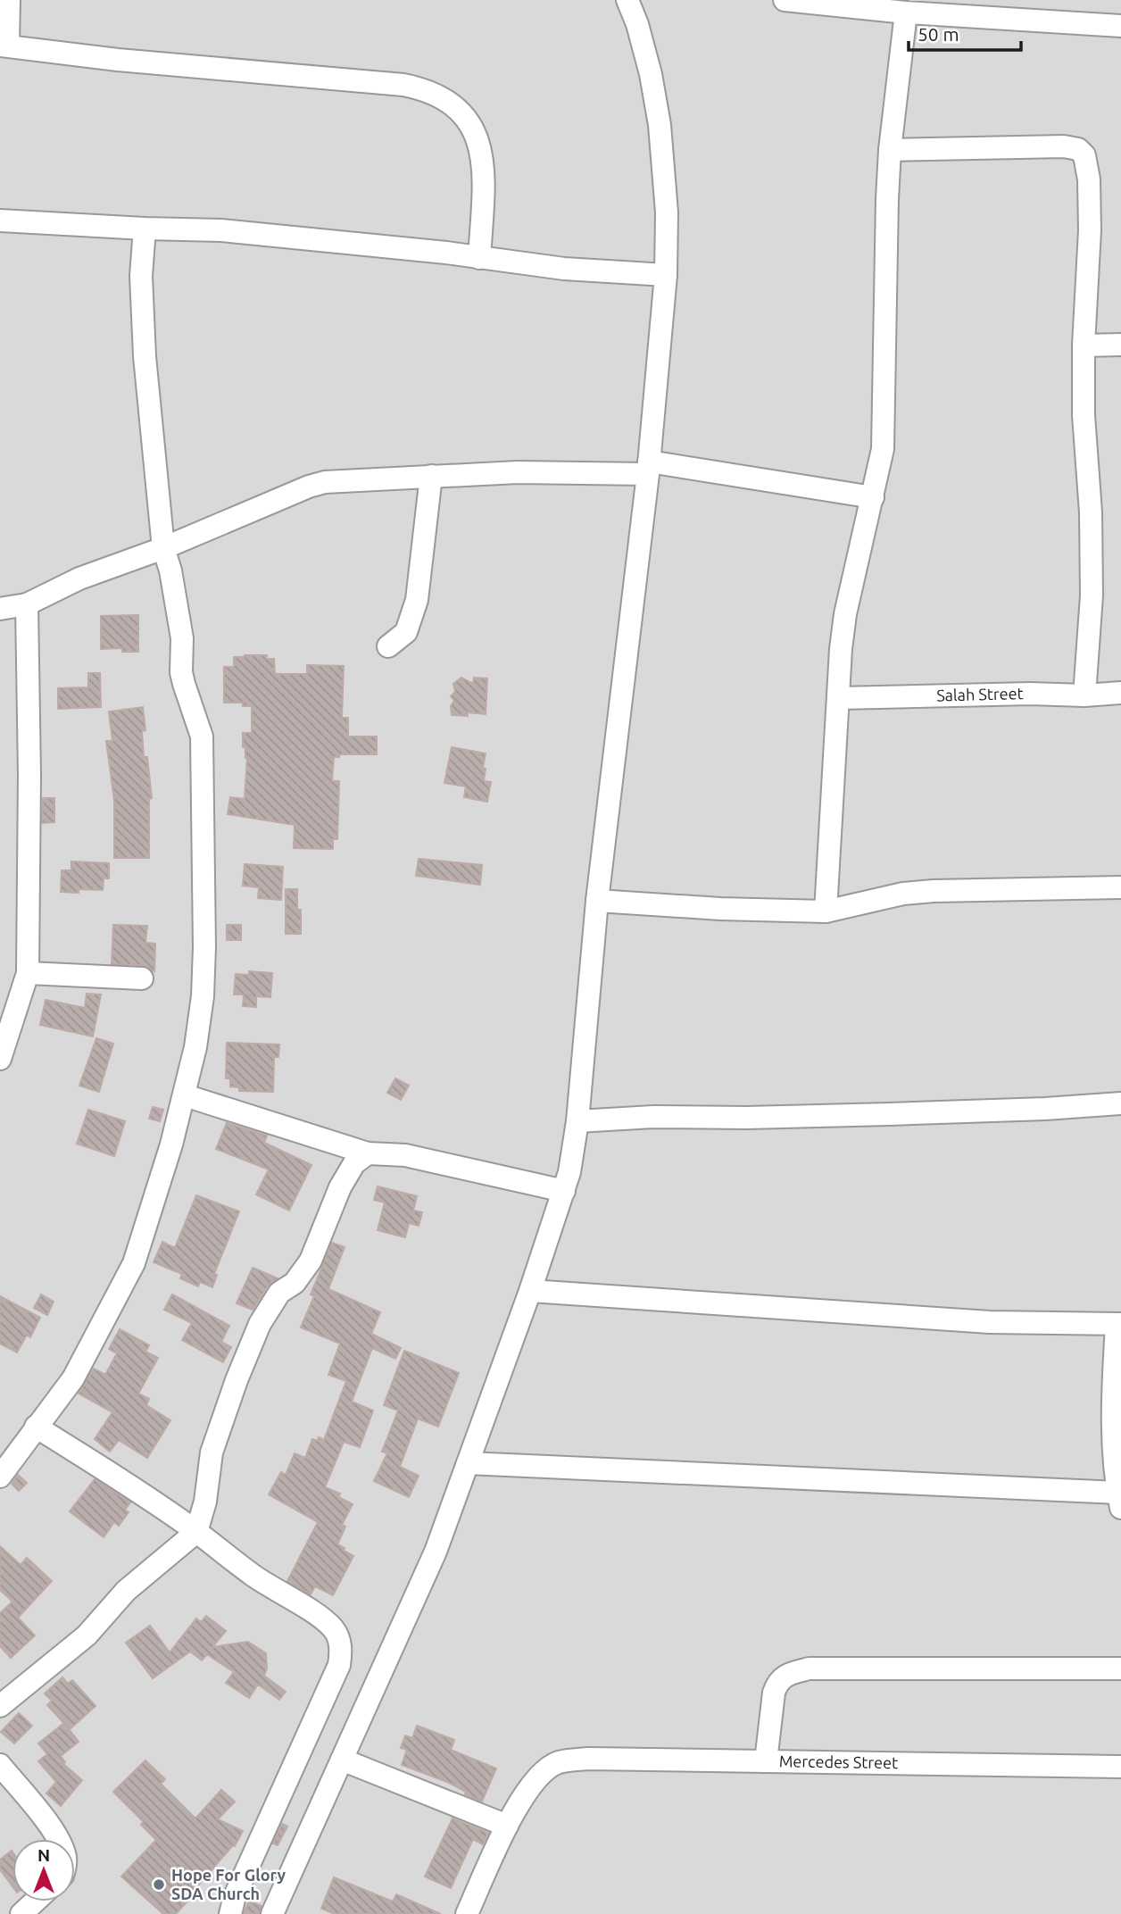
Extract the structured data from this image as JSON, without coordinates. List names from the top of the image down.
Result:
{
  "streets": {
    "street": ["Salah Street", "Mercedes Street"]
  },
  "places": ["Hope For Glory SDA Church"],
  "scale_bar": "50 m",
  "north": "top"
}
